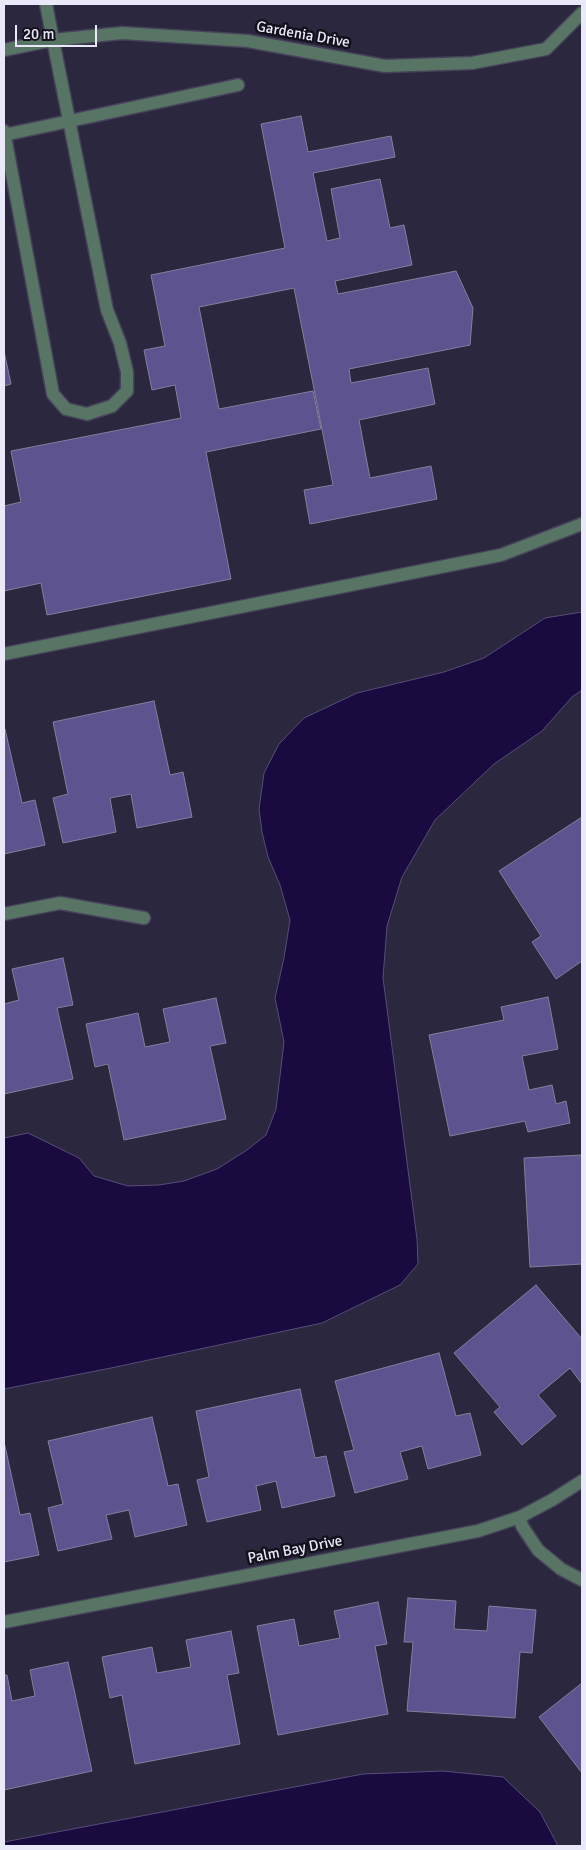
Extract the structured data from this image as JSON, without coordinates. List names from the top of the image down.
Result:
{
  "streets": {
    "street": ["Gardenia Drive", "Palm Bay Drive"]
  },
  "scale_bar": "20 m"
}
